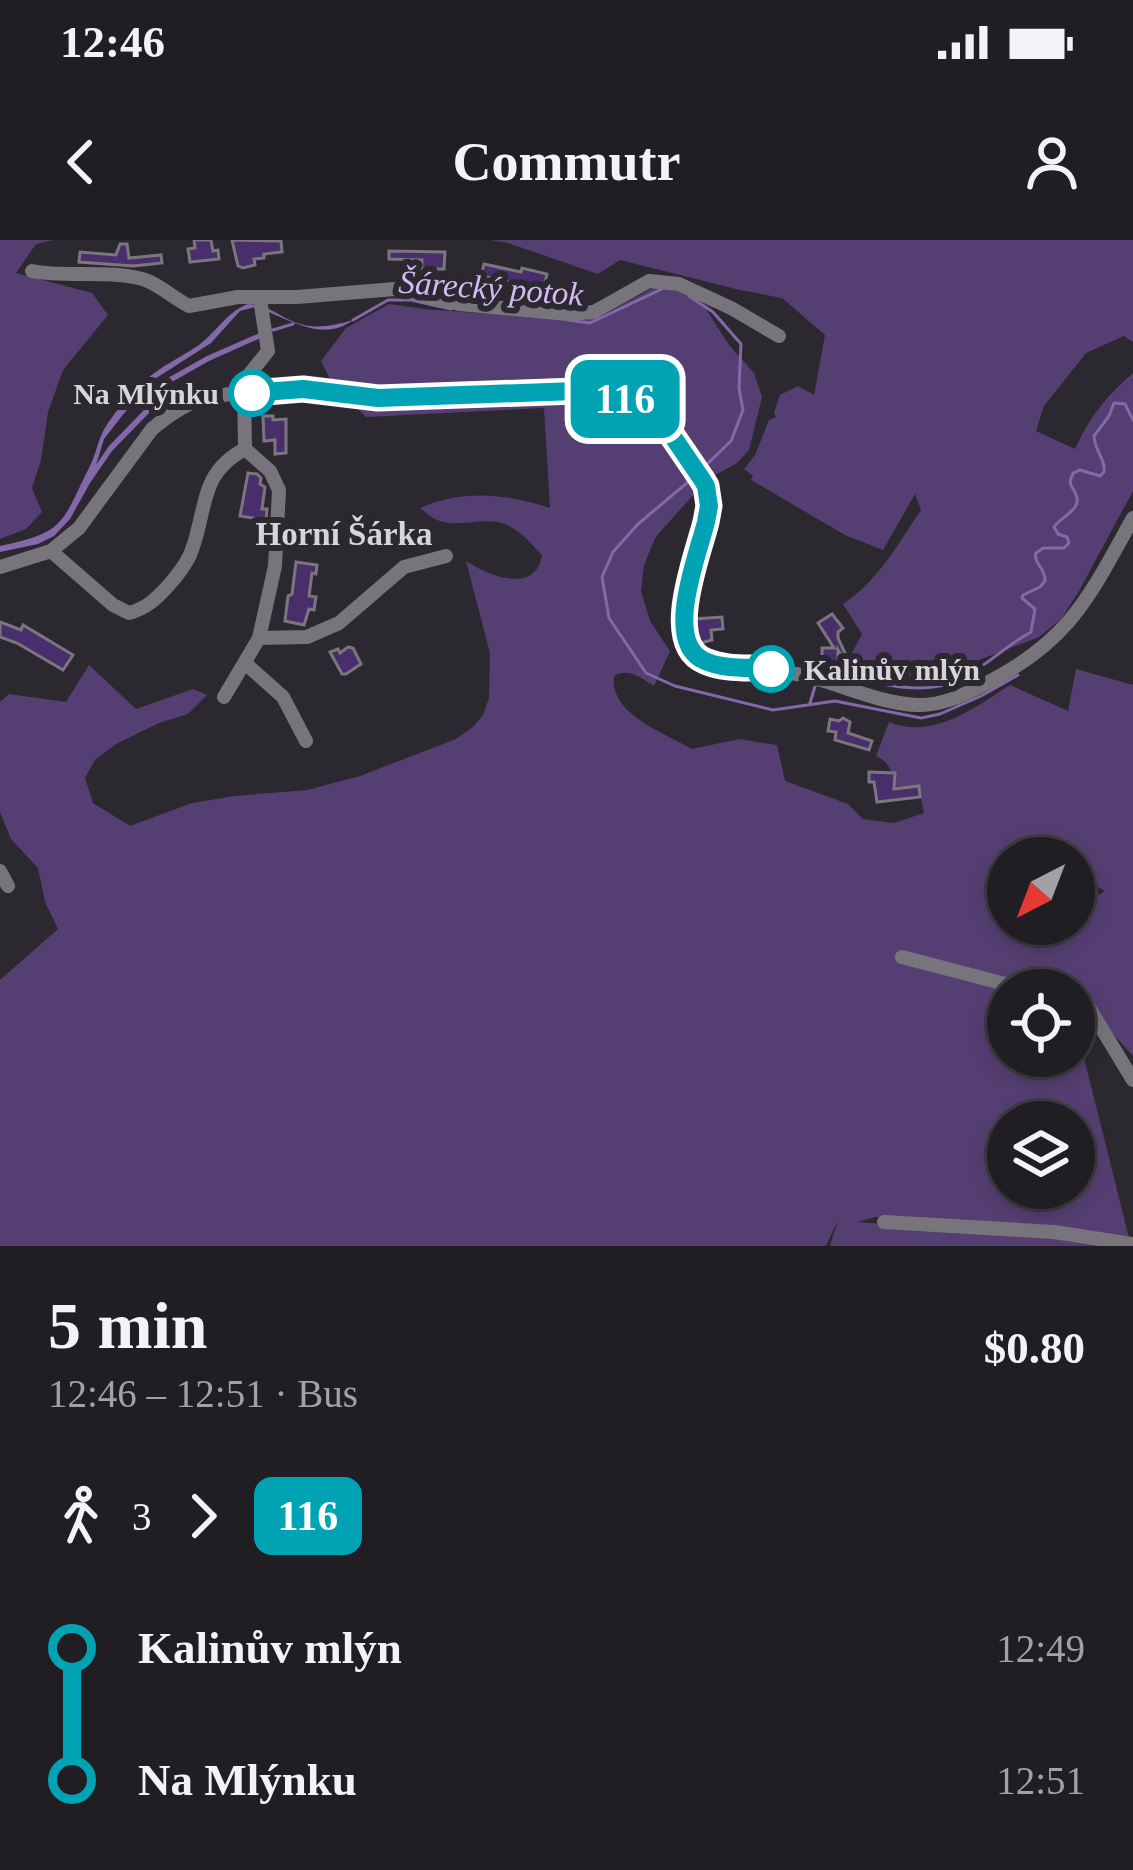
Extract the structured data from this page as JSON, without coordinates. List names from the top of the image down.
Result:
{
  "districts": ["Horní Šárka"],
  "water": ["Šárecký potok"],
  "places": ["Na Mlýnku", "Kalinův mlýn"],
  "lines": ["bus line 116"],
  "north": "bottom left",
  "page": {
    "status": "12:46",
    "header": "Commutr",
    "on_map": "116",
    "heading": ["5 min", "12:46 – 12:51 · Bus", "$0.80"],
    "legs": ["3", "116"],
    "list": [
      {
        "name": "Kalinův mlýn",
        "value": "12:49"
      },
      {
        "name": "Na Mlýnku",
        "value": "12:51"
      }
    ]
  }
}
